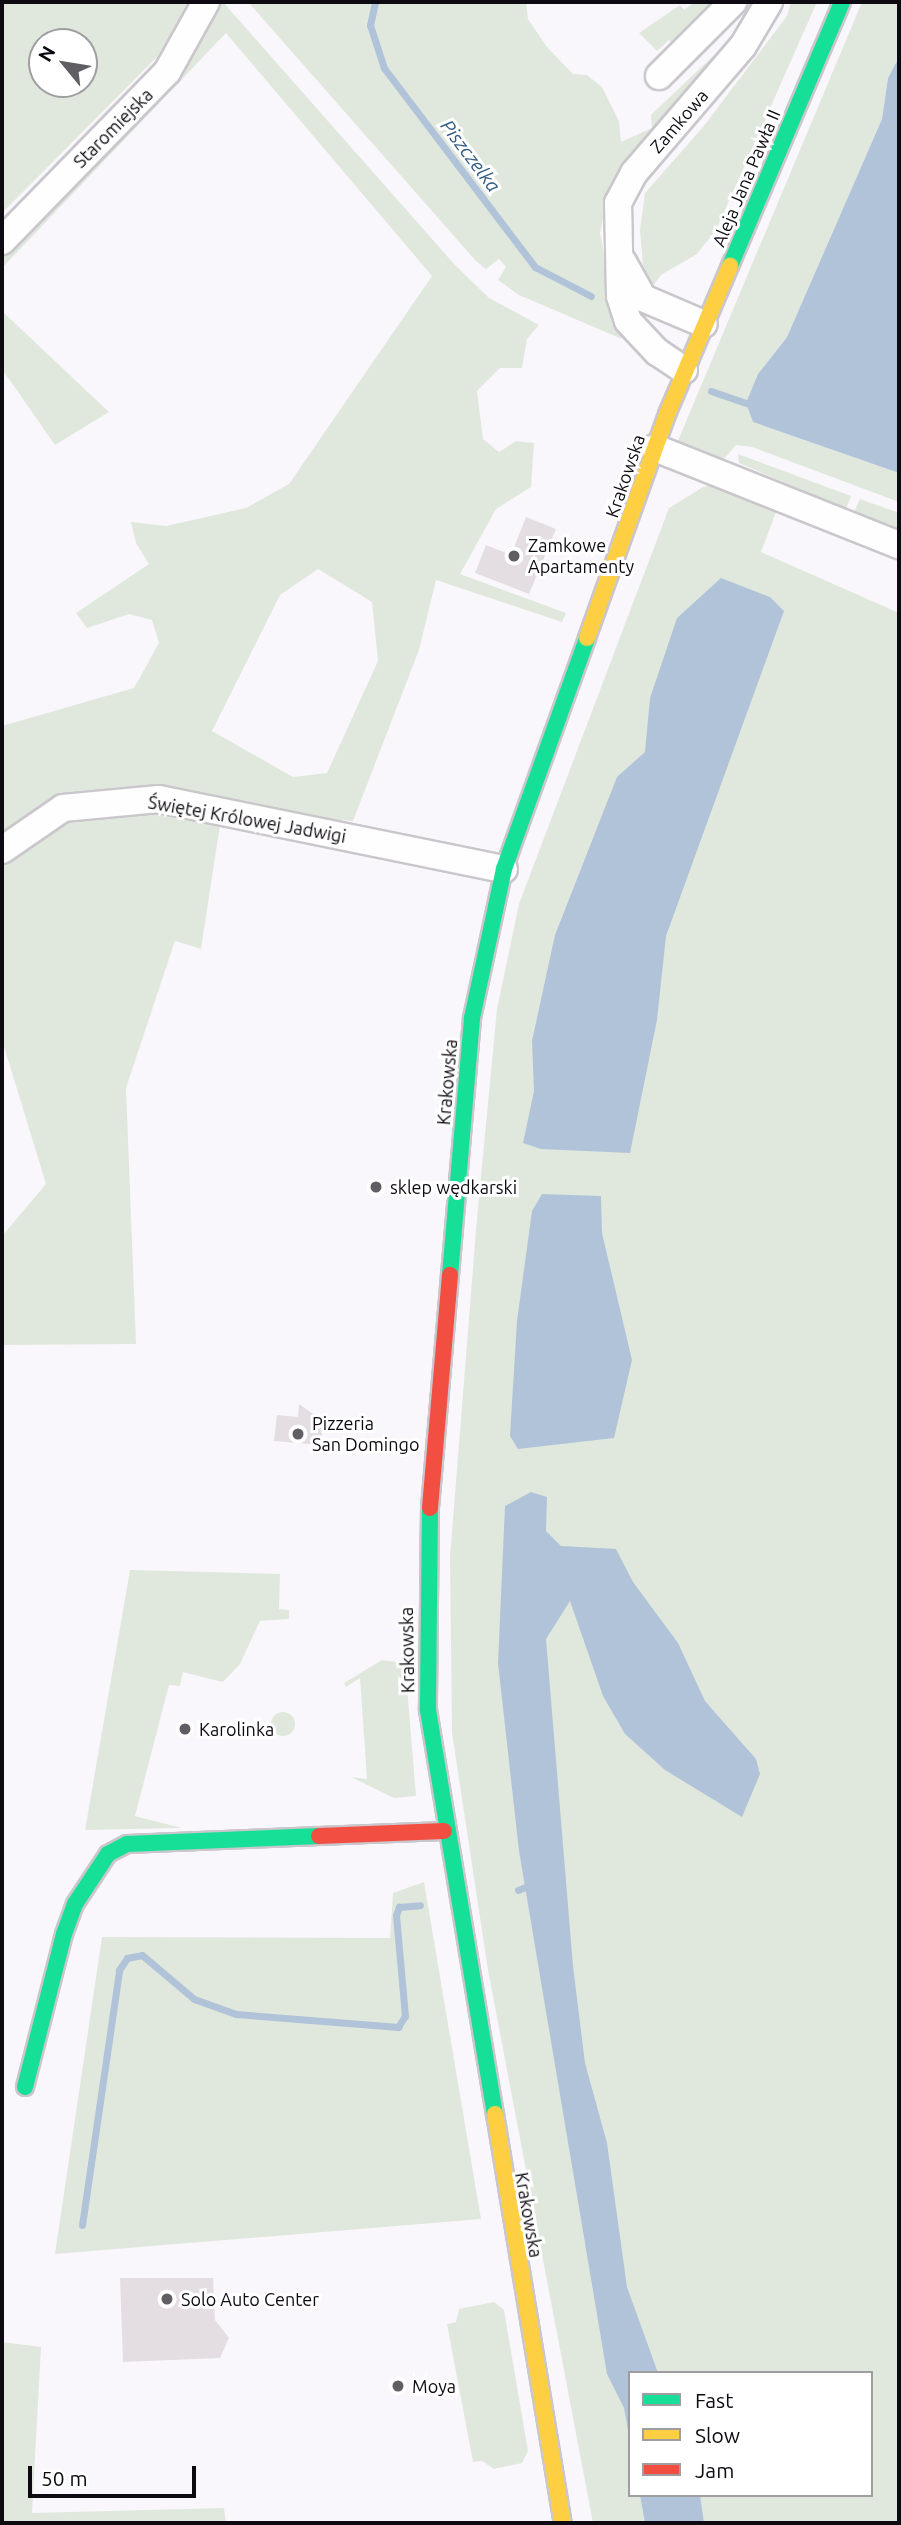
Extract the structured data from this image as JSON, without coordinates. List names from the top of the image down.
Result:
{
  "streets": {
    "main road": ["Aleja Jana Pawła II", "Krakowska"],
    "street": ["Zamkowa", "Staromiejska", "Świętej Królowej Jadwigi"]
  },
  "crossings": [
    ["Zamkowa", "Aleja Jana Pawła II"],
    ["Zamkowa", "Krakowska"],
    ["Aleja Jana Pawła II", "Krakowska"],
    ["Krakowska", "Świętej Królowej Jadwigi"]
  ],
  "water": ["Piszczelka"],
  "places": [
    "Zamkowe Apartamenty",
    "sklep wędkarski",
    "Pizzeria San Domingo",
    "Karolinka",
    "Solo Auto Center",
    "Moya"
  ],
  "legend": ["Fast", "Slow", "Jam"],
  "scale_bar": "50 m",
  "north": "top left"
}
